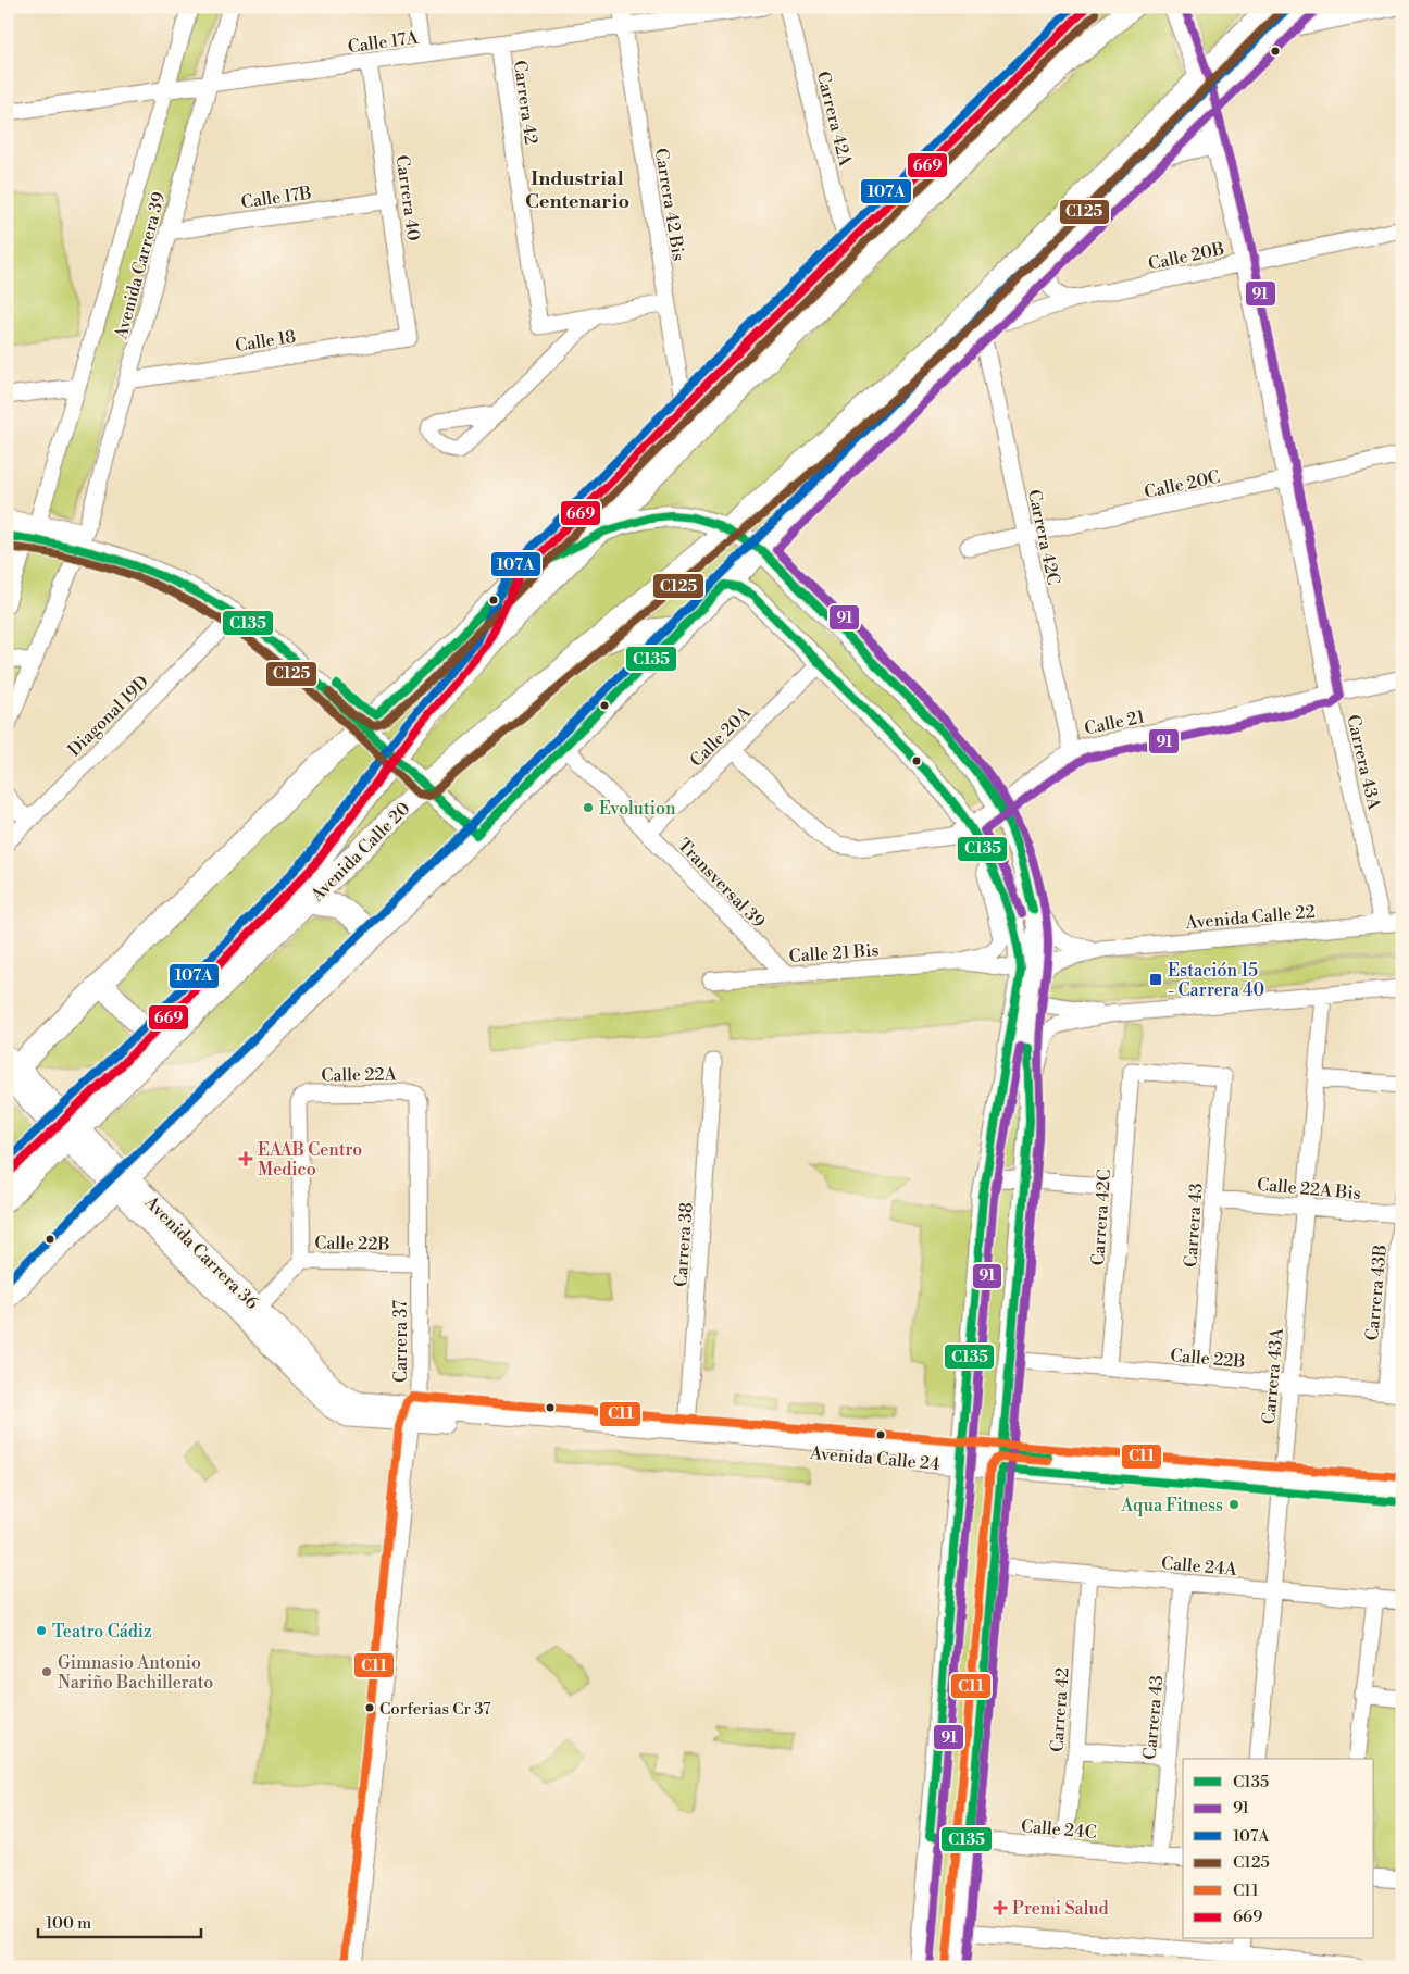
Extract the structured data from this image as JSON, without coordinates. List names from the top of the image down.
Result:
{
  "streets": {
    "highway": ["Avenida Calle 20"],
    "main road": ["Avenida Carrera 36", "Avenida Calle 24"],
    "street": [
      "Calle 17A",
      "Carrera 42",
      "Carrera 42A",
      "Calle 17B",
      "Carrera 40",
      "Carrera 42 Bis",
      "Calle 20B",
      "Avenida Carrera 39",
      "Calle 18",
      "Calle 20C",
      "Carrera 42C",
      "Diagonal 19D",
      "Calle 21",
      "Calle 20A",
      "Carrera 43A",
      "Transversal 39",
      "Avenida Calle 22",
      "Calle 21 Bis",
      "Calle 22A",
      "Calle 22A Bis",
      "Carrera 43",
      "Calle 22B",
      "Carrera 38",
      "Carrera 43B",
      "Carrera 37",
      "Calle 24A",
      "Calle 24C"
    ]
  },
  "crossings": [
    ["Calle 17A", "Carrera 42"],
    ["Calle 17A", "Carrera 40"],
    ["Calle 17A", "Carrera 42 Bis"],
    ["Calle 17A", "Avenida Carrera 39"],
    ["Carrera 42", "Calle 24A"],
    ["Carrera 42", "Calle 24C"],
    ["Carrera 42A", "Avenida Calle 20"],
    ["Calle 17B", "Carrera 40"],
    ["Calle 17B", "Avenida Carrera 39"],
    ["Carrera 40", "Calle 18"],
    ["Calle 20B", "Carrera 42C"],
    ["Calle 20B", "Carrera 43A"],
    ["Calle 20B", "Avenida Calle 20"],
    ["Avenida Carrera 39", "Calle 18"],
    ["Calle 20C", "Carrera 42C"],
    ["Calle 20C", "Carrera 43A"],
    ["Carrera 42C", "Calle 21"],
    ["Carrera 42C", "Avenida Calle 20"],
    ["Carrera 42C", "Carrera 43"],
    ["Carrera 42C", "Calle 22B"],
    ["Calle 21", "Calle 20A"],
    ["Calle 21", "Carrera 43A"],
    ["Calle 21", "Calle 21 Bis"],
    ["Calle 20A", "Transversal 39"],
    ["Carrera 43A", "Avenida Calle 20"],
    ["Carrera 43A", "Avenida Calle 22"],
    ["Carrera 43A", "Calle 22A Bis"],
    ["Carrera 43A", "Calle 22B"],
    ["Carrera 43A", "Avenida Calle 24"],
    ["Carrera 43A", "Calle 24A"],
    ["Avenida Calle 20", "Transversal 39"],
    ["Avenida Calle 20", "Avenida Carrera 36"],
    ["Transversal 39", "Calle 21 Bis"],
    ["Avenida Calle 22", "Calle 21 Bis"],
    ["Calle 22A", "Calle 22B"],
    ["Calle 22A", "Carrera 37"],
    ["Calle 22A Bis", "Carrera 43"],
    ["Calle 22A Bis", "Carrera 43B"],
    ["Carrera 43", "Calle 22B"],
    ["Carrera 43", "Calle 24A"],
    ["Carrera 43", "Calle 24C"],
    ["Calle 22B", "Avenida Carrera 36"],
    ["Calle 22B", "Carrera 43B"],
    ["Calle 22B", "Carrera 37"],
    ["Carrera 38", "Avenida Calle 24"],
    ["Avenida Carrera 36", "Carrera 37"],
    ["Avenida Carrera 36", "Avenida Calle 24"],
    ["Carrera 37", "Avenida Calle 24"]
  ],
  "districts": ["Industrial Centenario"],
  "places": {
    "other": [
      "Evolution",
      "Aqua Fitness",
      "Teatro Cádiz",
      "Gimnasio Antonio Nariño Bachillerato",
      "Corferias Cr 37"
    ],
    "transit": ["Estación 15 - Carrera 40"],
    "health": ["EAAB Centro Medico", "Premi Salud"]
  },
  "lines": [
    "transit line 91",
    "transit line 107A",
    "transit line 669",
    "transit line C125",
    "transit line C135",
    "transit line C11"
  ],
  "legend": [
    "C135",
    "91",
    "107A",
    "C125",
    "C11",
    "669"
  ],
  "scale_bar": "100 m"
}
